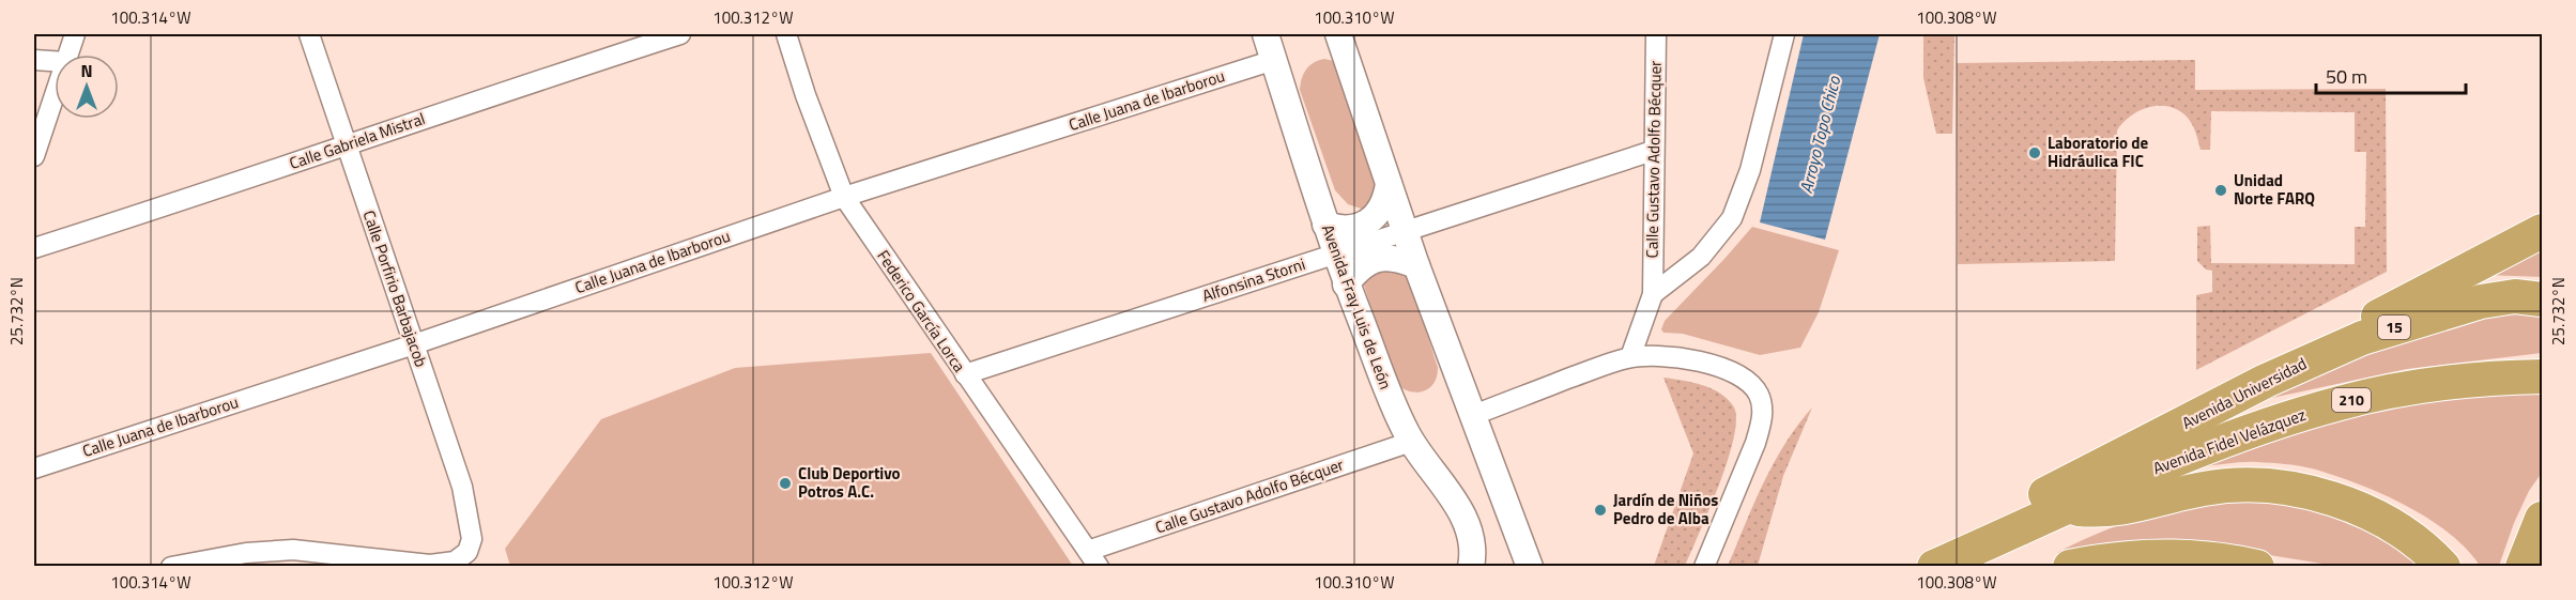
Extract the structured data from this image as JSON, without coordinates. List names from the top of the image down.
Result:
{
  "streets": {
    "highway": [
      "15",
      "Avenida Universidad",
      "210",
      "Avenida Fidel Velázquez"
    ],
    "street": [
      "Calle Juana de Ibarborou",
      "Calle Gabriela Mistral",
      "Calle Gustavo Adolfo Bécquer",
      "Alfonsina Storni",
      "Calle Porfirio Barbajacob",
      "Avenida Fray Luis de León",
      "Federico García Lorca"
    ]
  },
  "crossings": [
    ["Calle Juana de Ibarborou", "Calle Porfirio Barbajacob"],
    ["Calle Juana de Ibarborou", "Avenida Fray Luis de León"],
    ["Calle Juana de Ibarborou", "Federico García Lorca"],
    ["Calle Gabriela Mistral", "Calle Porfirio Barbajacob"],
    ["Calle Gustavo Adolfo Bécquer", "Alfonsina Storni"],
    ["Calle Gustavo Adolfo Bécquer", "Avenida Fray Luis de León"],
    ["Calle Gustavo Adolfo Bécquer", "Federico García Lorca"],
    ["Alfonsina Storni", "Avenida Fray Luis de León"],
    ["Alfonsina Storni", "Federico García Lorca"],
    ["Avenida Universidad", "Avenida Fidel Velázquez"]
  ],
  "water": ["Arroyo Topo Chico"],
  "places": [
    "Laboratorio de Hidráulica FIC",
    "Unidad Norte FARQ",
    "Club Deportivo Potros A.C.",
    "Jardín de Niños Pedro de Alba"
  ],
  "scale_bar": "50 m",
  "north": "top",
  "coordinates": [
    "100.314°W",
    "100.312°W",
    "100.310°W",
    "100.308°W",
    "25.732°N"
  ]
}
